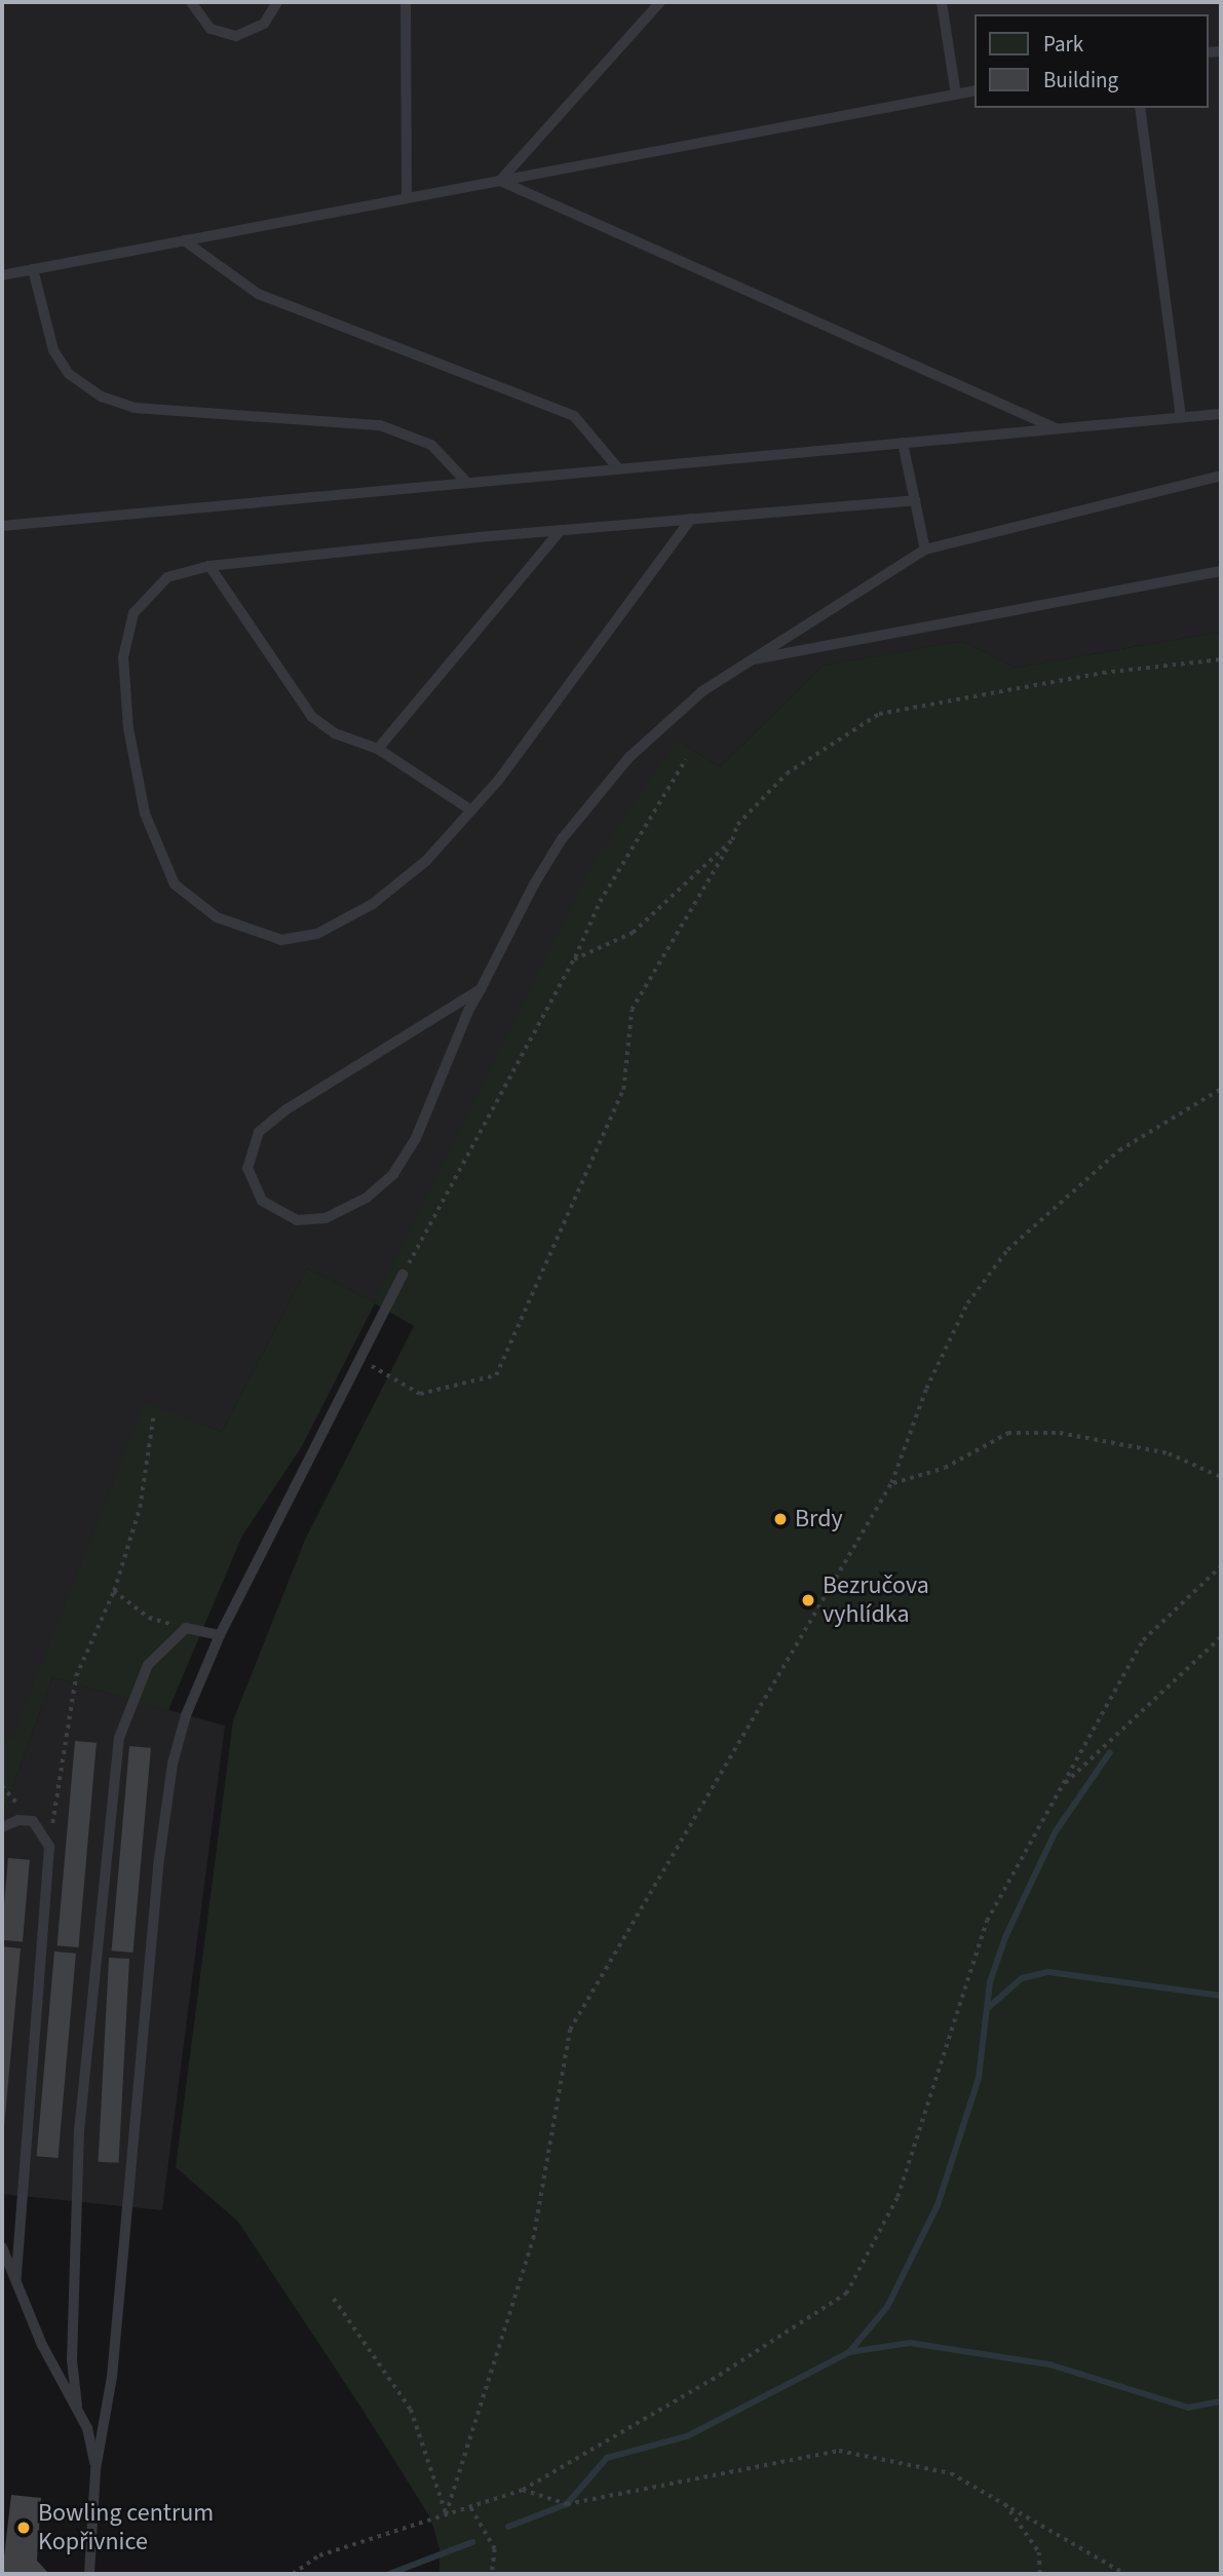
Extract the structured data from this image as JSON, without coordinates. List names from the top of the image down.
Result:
{
  "places": ["Brdy", "Bezručova vyhlídka", "Bowling centrum Kopřivnice"],
  "legend": ["Park", "Building"]
}
